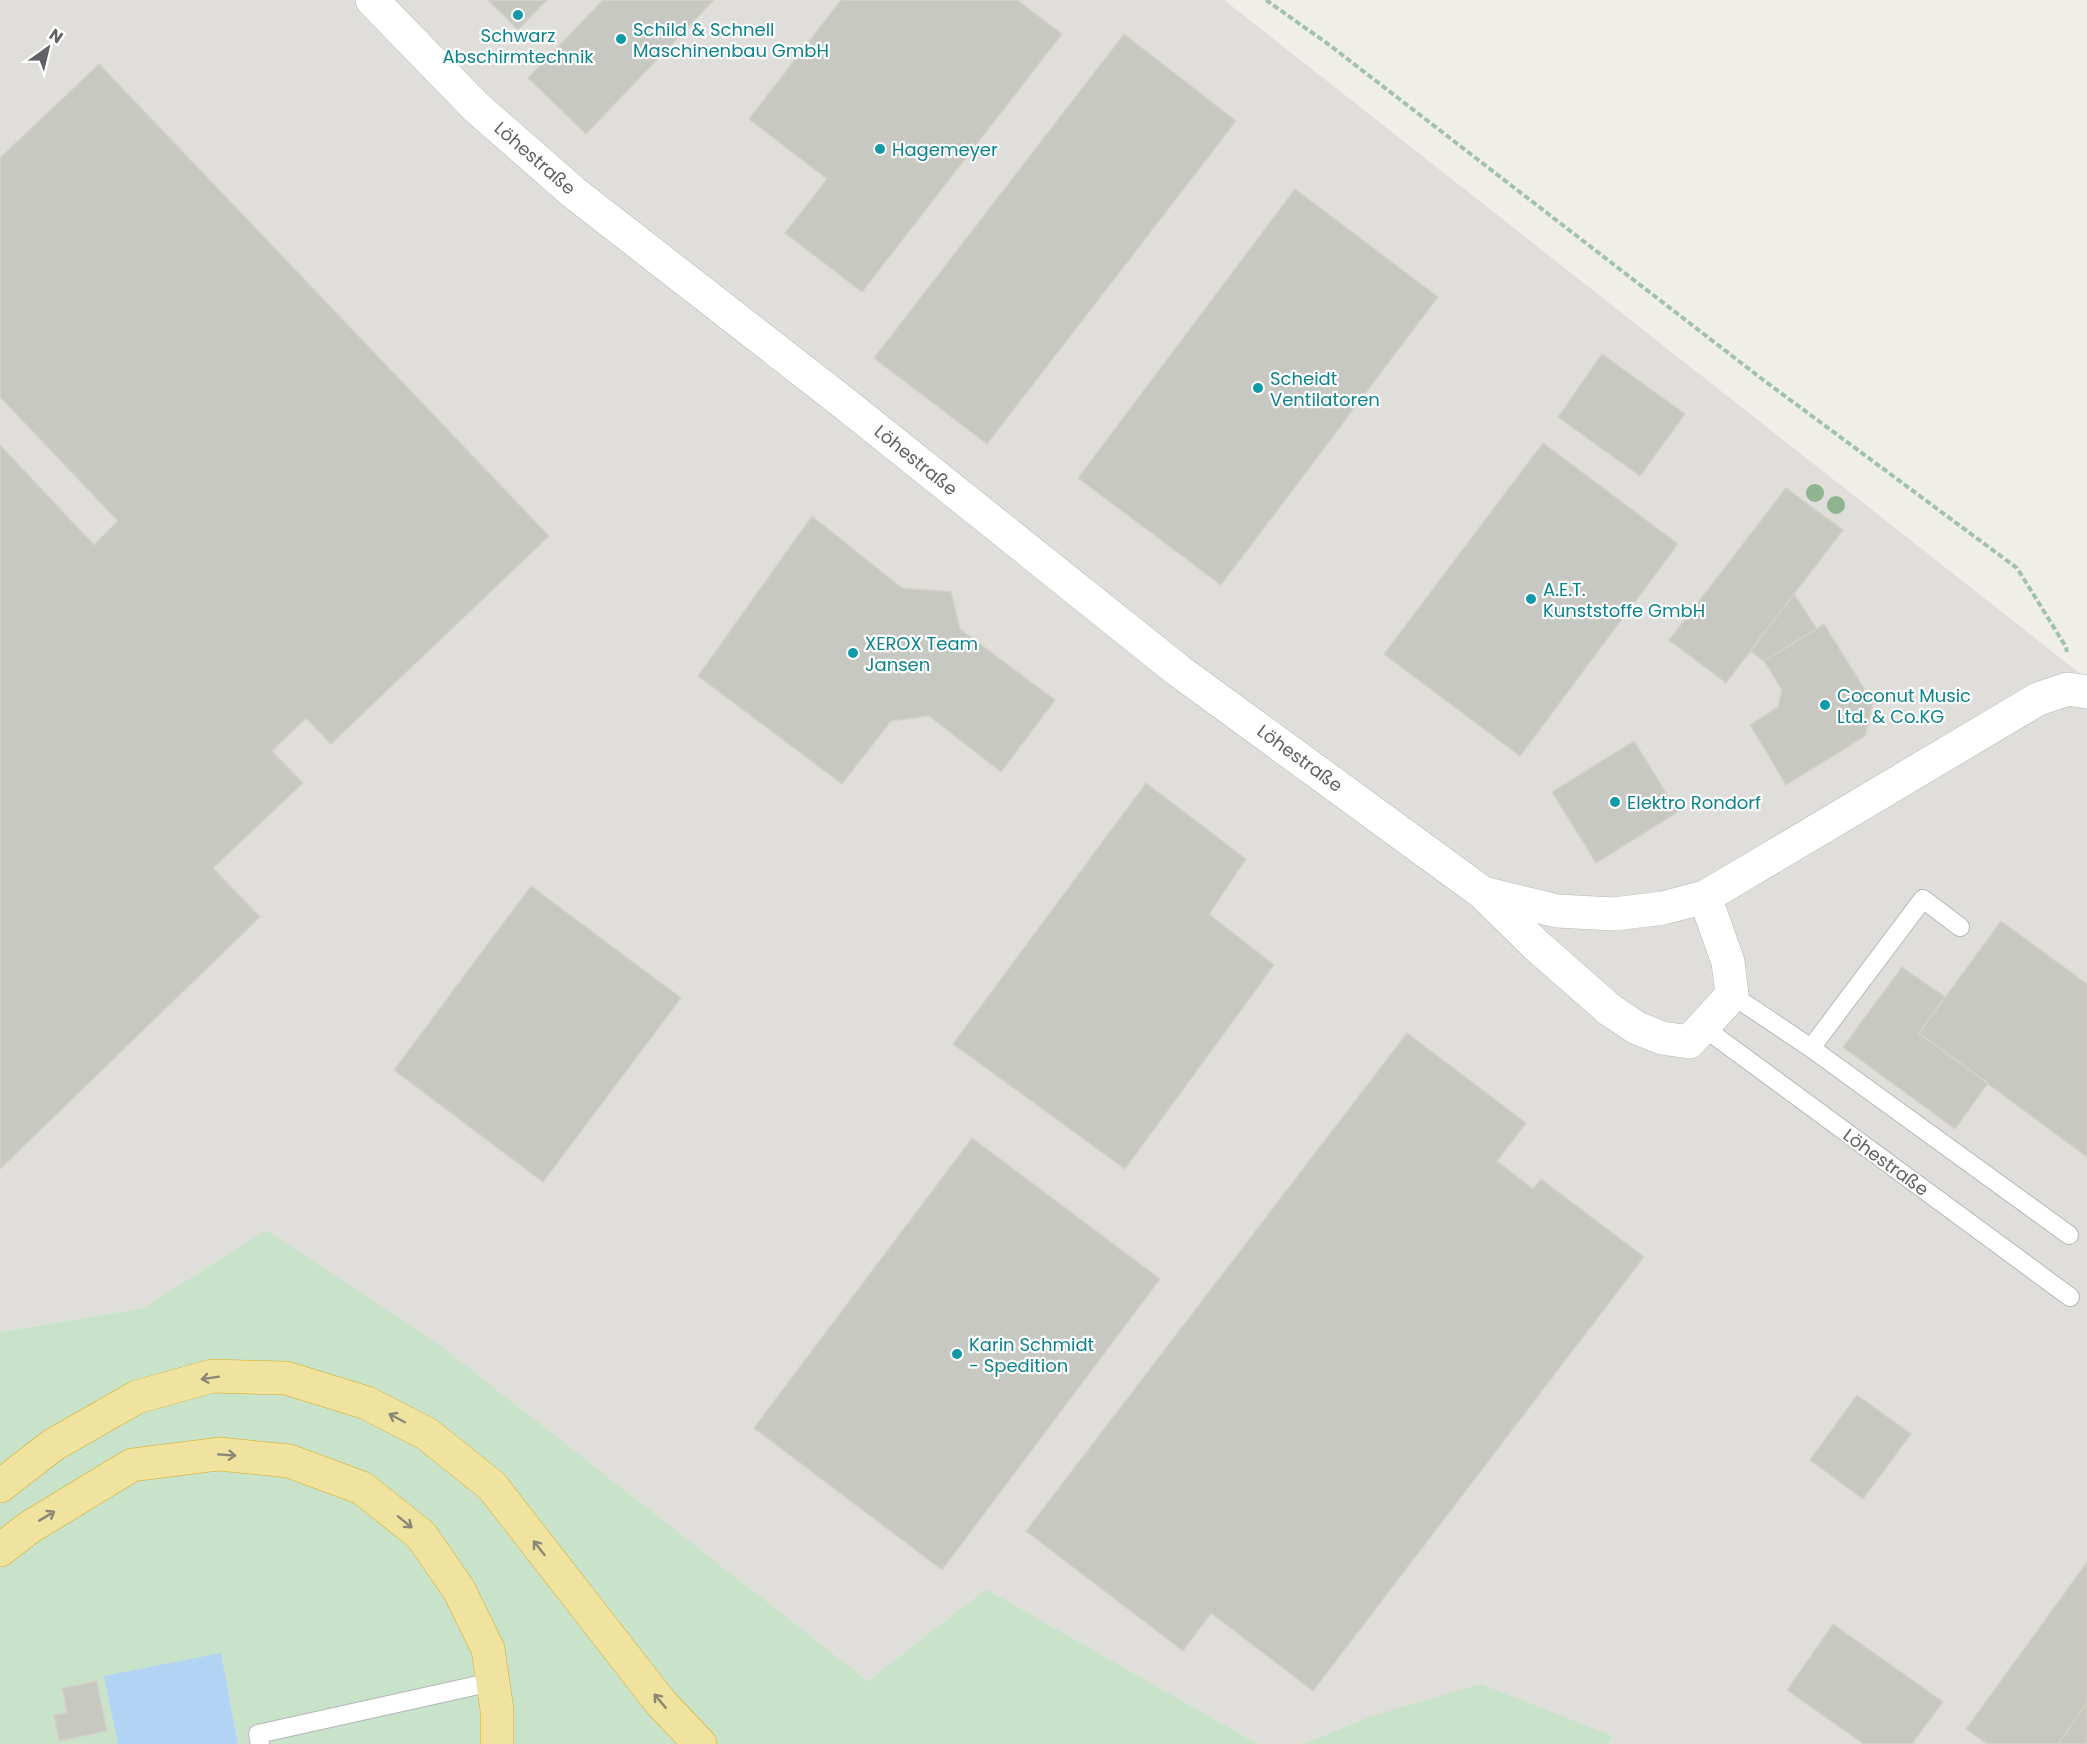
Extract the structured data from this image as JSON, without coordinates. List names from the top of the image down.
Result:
{
  "streets": {
    "street": ["Löhestraße"]
  },
  "places": [
    "Schwarz Abschirmtechnik",
    "Schild & Schnell Maschinenbau GmbH",
    "Hagemeyer",
    "Scheidt Ventilatoren",
    "A.E.T. Kunststoffe GmbH",
    "XEROX Team Jansen",
    "Coconut Music Ltd. & Co.KG",
    "Elektro Rondorf",
    "Karin Schmidt - Spedition"
  ],
  "north": "top right"
}
